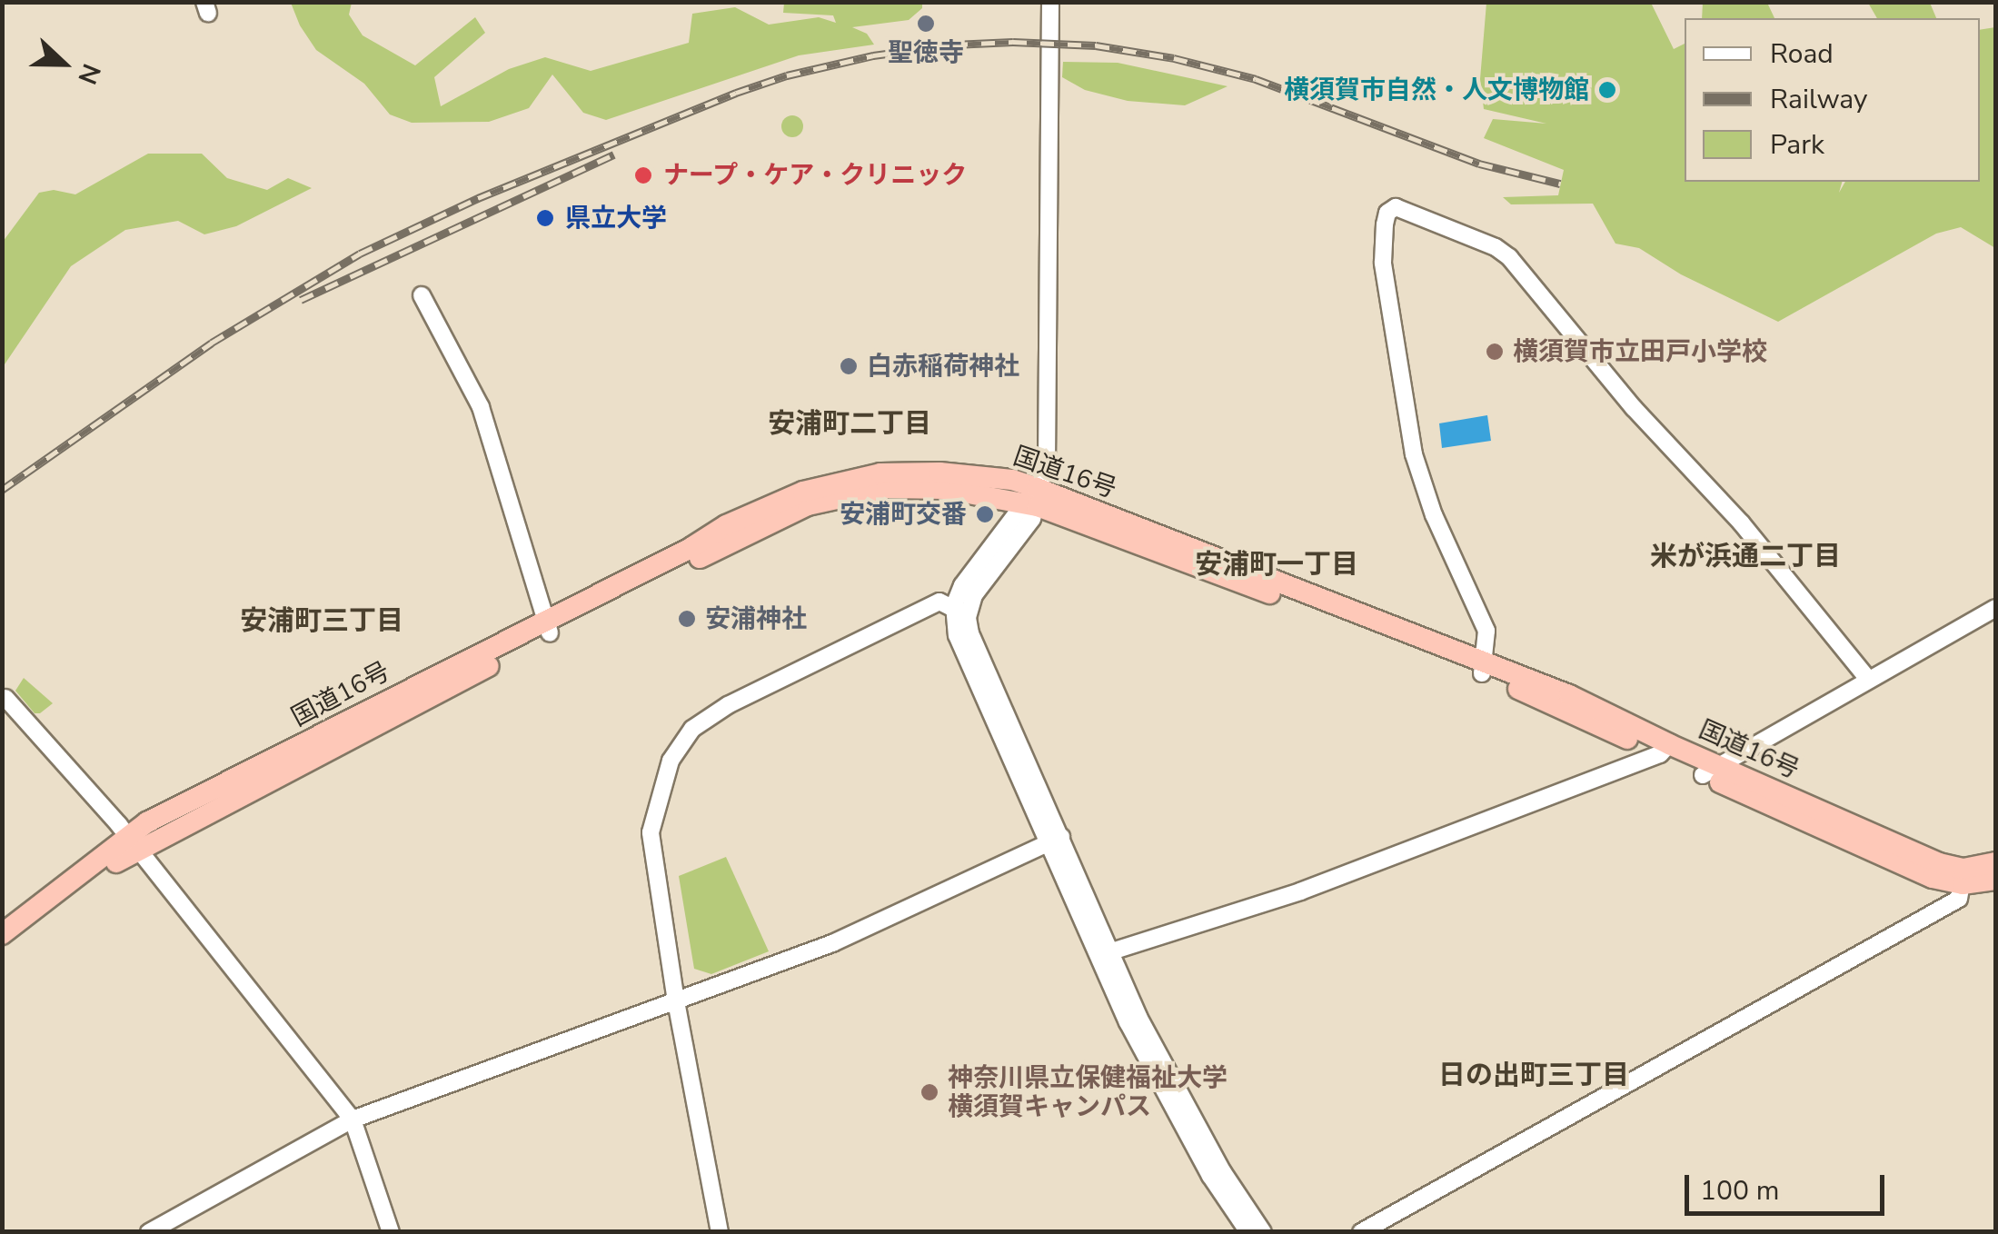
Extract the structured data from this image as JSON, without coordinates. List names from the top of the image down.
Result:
{
  "streets": {
    "highway": ["国道16号"]
  },
  "districts": [
    "安浦町二丁目",
    "米が浜通二丁目",
    "安浦町一丁目",
    "安浦町三丁目",
    "日の出町三丁目"
  ],
  "places": [
    "聖徳寺",
    "横須賀市自然・人文博物館",
    "ナープ・ケア・クリニック",
    "県立大学",
    "横須賀市立田戸小学校",
    "白赤稲荷神社",
    "安浦町交番",
    "安浦神社",
    "神奈川県立保健福祉大学 横須賀キャンパス"
  ],
  "legend": ["Road", "Railway", "Park"],
  "scale_bar": "100 m",
  "north": "right"
}
